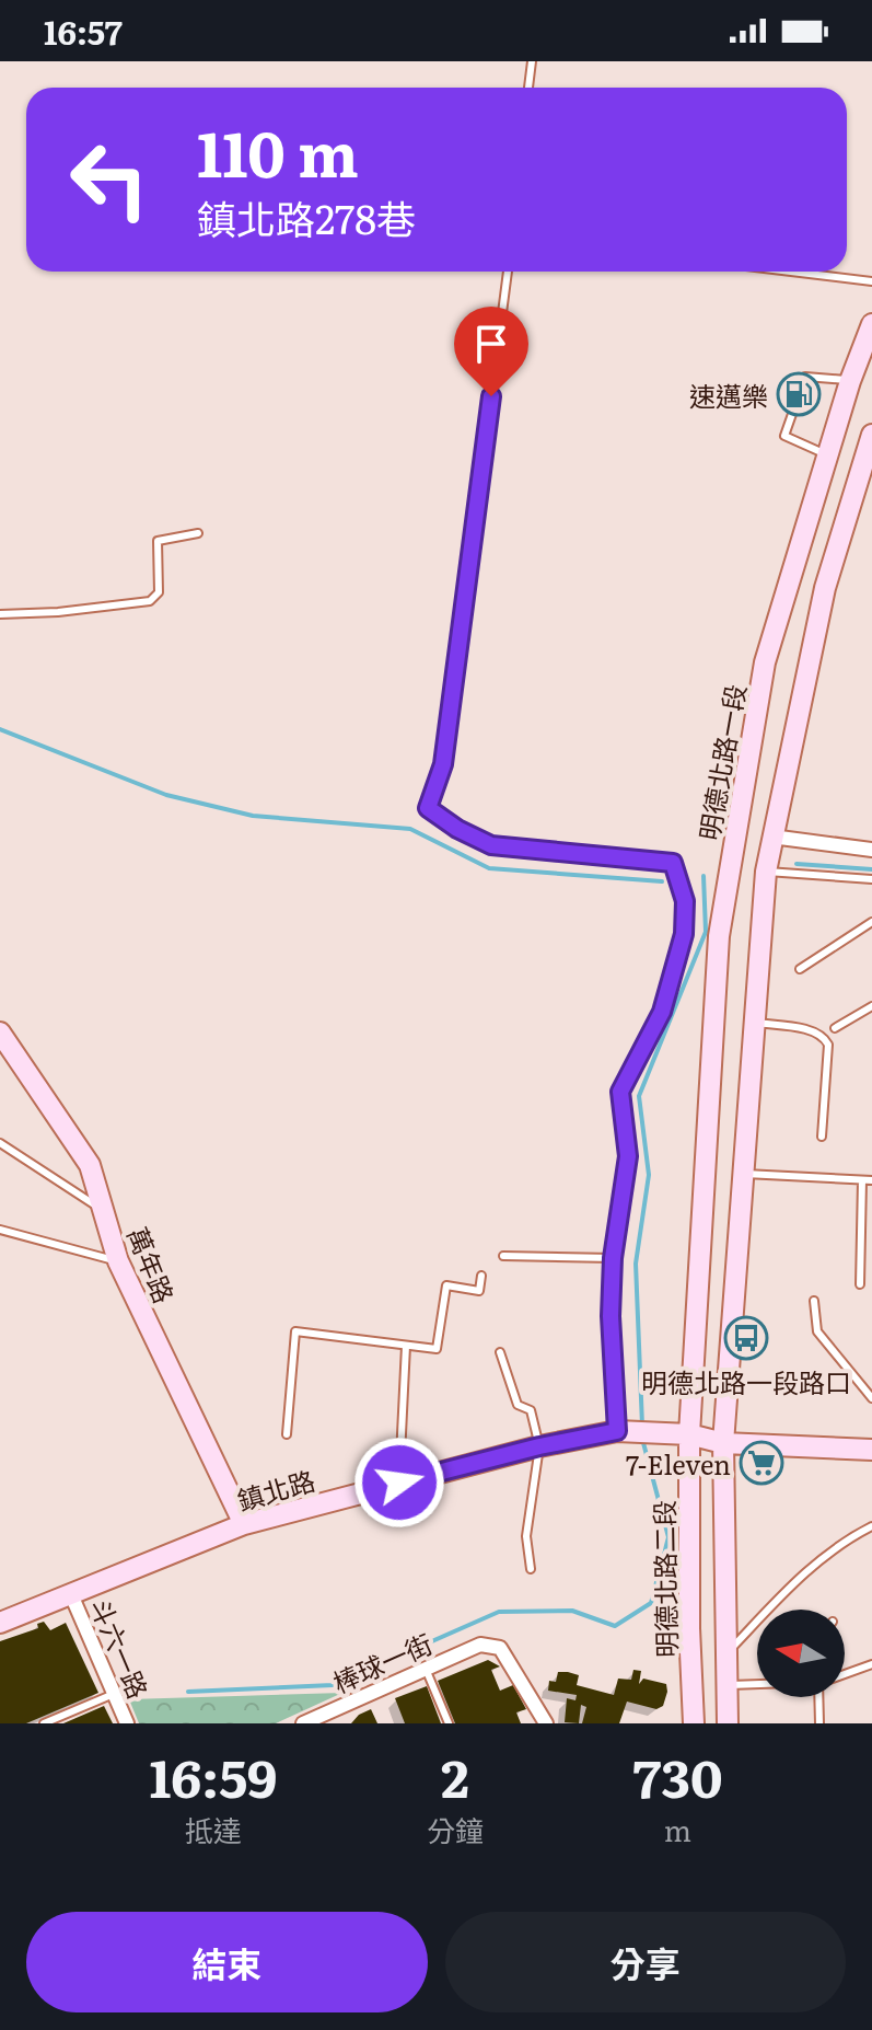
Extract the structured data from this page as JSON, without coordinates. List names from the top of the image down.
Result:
{
  "streets": {
    "street": [
      "明德北路一段",
      "萬年路",
      "鎮北路",
      "明德北路二段",
      "斗六一路",
      "棒球一街"
    ]
  },
  "crossings": [
    ["明德北路一段", "鎮北路"],
    ["明德北路一段", "明德北路二段"],
    ["萬年路", "鎮北路"],
    ["鎮北路", "明德北路二段"],
    ["鎮北路", "斗六一路"]
  ],
  "places": {
    "fuel station": ["速邁樂"],
    "bus stop": ["明德北路一段路口"],
    "supermarket": ["7-Eleven"]
  },
  "north": "left",
  "page": {
    "status": "16:57",
    "turn": ["110 m", "鎮北路278巷"],
    "eta": [
      "16:59",
      "抵達",
      "2",
      "分鐘",
      "730",
      "m"
    ],
    "buttons": ["結束", "分享"]
  }
}
